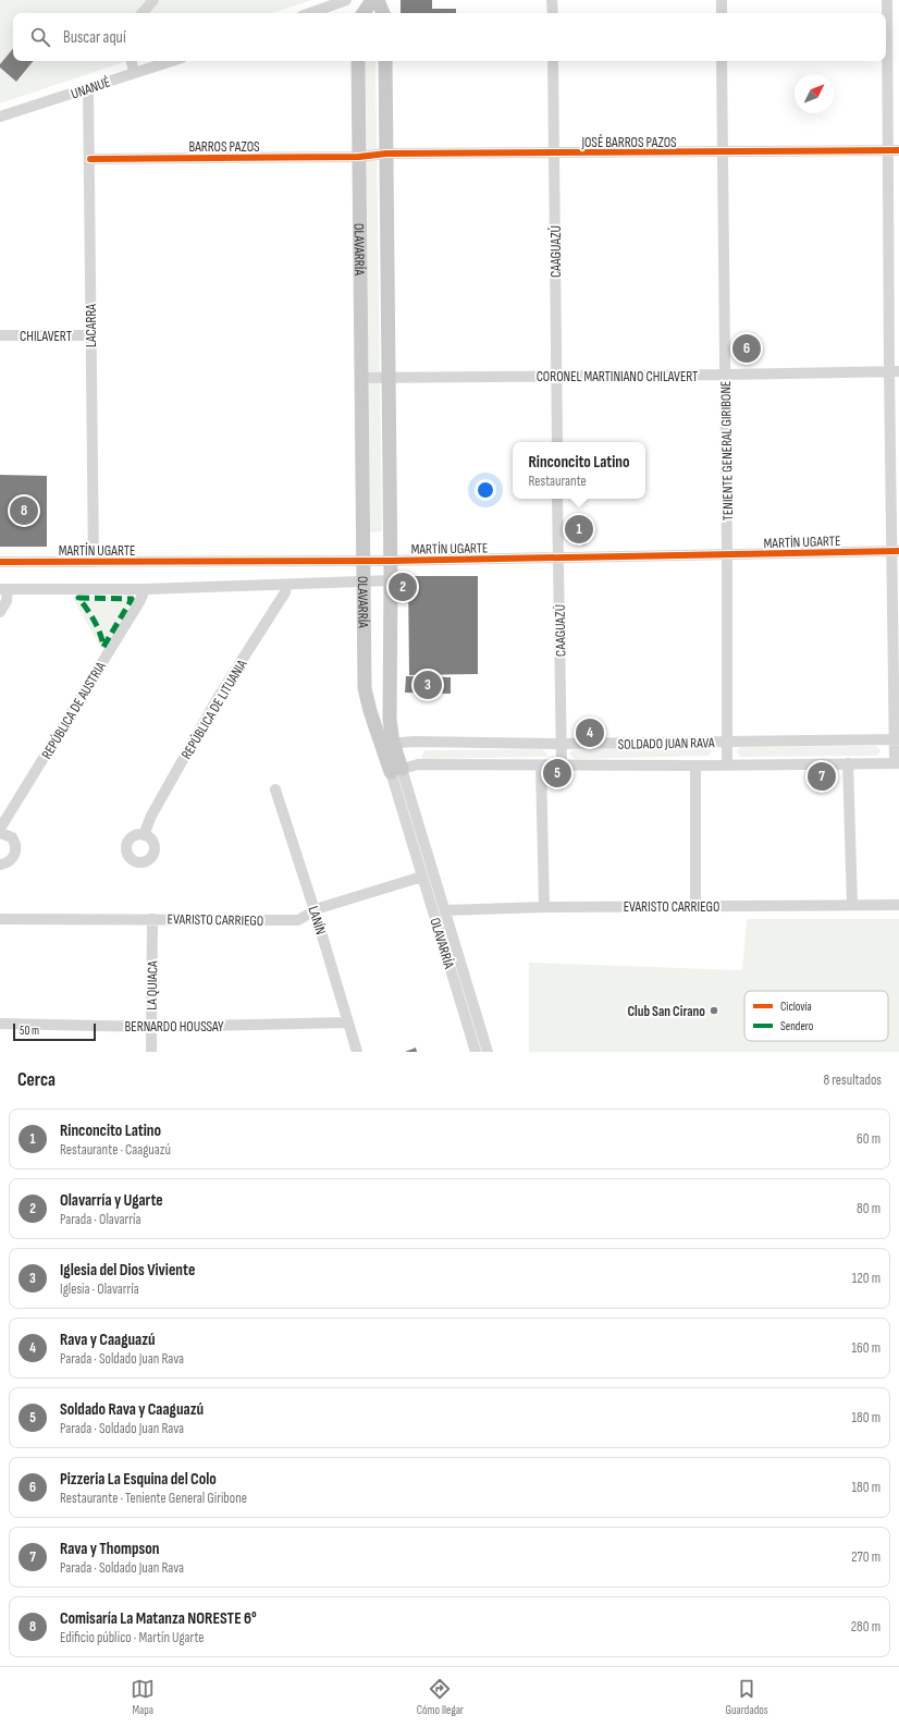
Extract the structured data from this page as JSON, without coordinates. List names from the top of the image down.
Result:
{
  "streets": {
    "main road": ["OLAVARRÍA"],
    "street": [
      "UNANUÉ",
      "JOSÉ BARROS PAZOS",
      "BARROS PAZOS",
      "CAAGUAZÚ",
      "LACARRA",
      "CHILAVERT",
      "CORONEL MARTINIANO CHILAVERT",
      "TENIENTE GENERAL GIRIBONE",
      "MARTÍN UGARTE",
      "REPÚBLICA DE LITUANIA",
      "REPÚBLICA DE AUSTRIA",
      "SOLDADO JUAN RAVA",
      "EVARISTO CARRIEGO",
      "LANÍN",
      "LA QUIACA",
      "BERNARDO HOUSSAY"
    ]
  },
  "crossings": [
    ["UNANUÉ", "LACARRA"],
    ["JOSÉ BARROS PAZOS", "BARROS PAZOS"],
    ["JOSÉ BARROS PAZOS", "OLAVARRÍA"],
    ["JOSÉ BARROS PAZOS", "CAAGUAZÚ"],
    ["JOSÉ BARROS PAZOS", "TENIENTE GENERAL GIRIBONE"],
    ["BARROS PAZOS", "OLAVARRÍA"],
    ["BARROS PAZOS", "LACARRA"],
    ["OLAVARRÍA", "CORONEL MARTINIANO CHILAVERT"],
    ["OLAVARRÍA", "MARTÍN UGARTE"],
    ["OLAVARRÍA", "SOLDADO JUAN RAVA"],
    ["OLAVARRÍA", "EVARISTO CARRIEGO"],
    ["CAAGUAZÚ", "CORONEL MARTINIANO CHILAVERT"],
    ["CAAGUAZÚ", "MARTÍN UGARTE"],
    ["CAAGUAZÚ", "SOLDADO JUAN RAVA"],
    ["LACARRA", "CHILAVERT"],
    ["LACARRA", "MARTÍN UGARTE"],
    ["CORONEL MARTINIANO CHILAVERT", "TENIENTE GENERAL GIRIBONE"],
    ["TENIENTE GENERAL GIRIBONE", "MARTÍN UGARTE"],
    ["TENIENTE GENERAL GIRIBONE", "SOLDADO JUAN RAVA"],
    ["EVARISTO CARRIEGO", "LANÍN"],
    ["EVARISTO CARRIEGO", "LA QUIACA"],
    ["LANÍN", "BERNARDO HOUSSAY"],
    ["LA QUIACA", "BERNARDO HOUSSAY"]
  ],
  "places": ["Club San Cirano"],
  "legend": ["Ciclovía", "Sendero"],
  "scale_bar": "50 m",
  "north": "top right",
  "page": {
    "search": "Buscar aquí",
    "pins": [
      "6",
      "8",
      "1",
      "2",
      "3",
      "4",
      "5",
      "7"
    ],
    "popup": ["Rinconcito Latino", "Restaurante"],
    "scale": "50 m",
    "heading": ["Cerca", "8 resultados"],
    "list": [
      {
        "mark": "1",
        "name": "Rinconcito Latino",
        "note": "Restaurante · Caaguazú",
        "value": "60 m"
      },
      {
        "mark": "2",
        "name": "Olavarría y Ugarte",
        "note": "Parada · Olavarría",
        "value": "80 m"
      },
      {
        "mark": "3",
        "name": "Iglesia del Dios Viviente",
        "note": "Iglesia · Olavarría",
        "value": "120 m"
      },
      {
        "mark": "4",
        "name": "Rava y Caaguazú",
        "note": "Parada · Soldado Juan Rava",
        "value": "160 m"
      },
      {
        "mark": "5",
        "name": "Soldado Rava y Caaguazú",
        "note": "Parada · Soldado Juan Rava",
        "value": "180 m"
      },
      {
        "mark": "6",
        "name": "Pizzeria La Esquina del Colo",
        "note": "Restaurante · Teniente General Giribone",
        "value": "180 m"
      },
      {
        "mark": "7",
        "name": "Rava y Thompson",
        "note": "Parada · Soldado Juan Rava",
        "value": "270 m"
      },
      {
        "mark": "8",
        "name": "Comisaría La Matanza NORESTE 6°",
        "note": "Edificio público · Martín Ugarte",
        "value": "280 m"
      }
    ],
    "nav": ["Mapa", "Cómo llegar", "Guardados"]
  }
}
